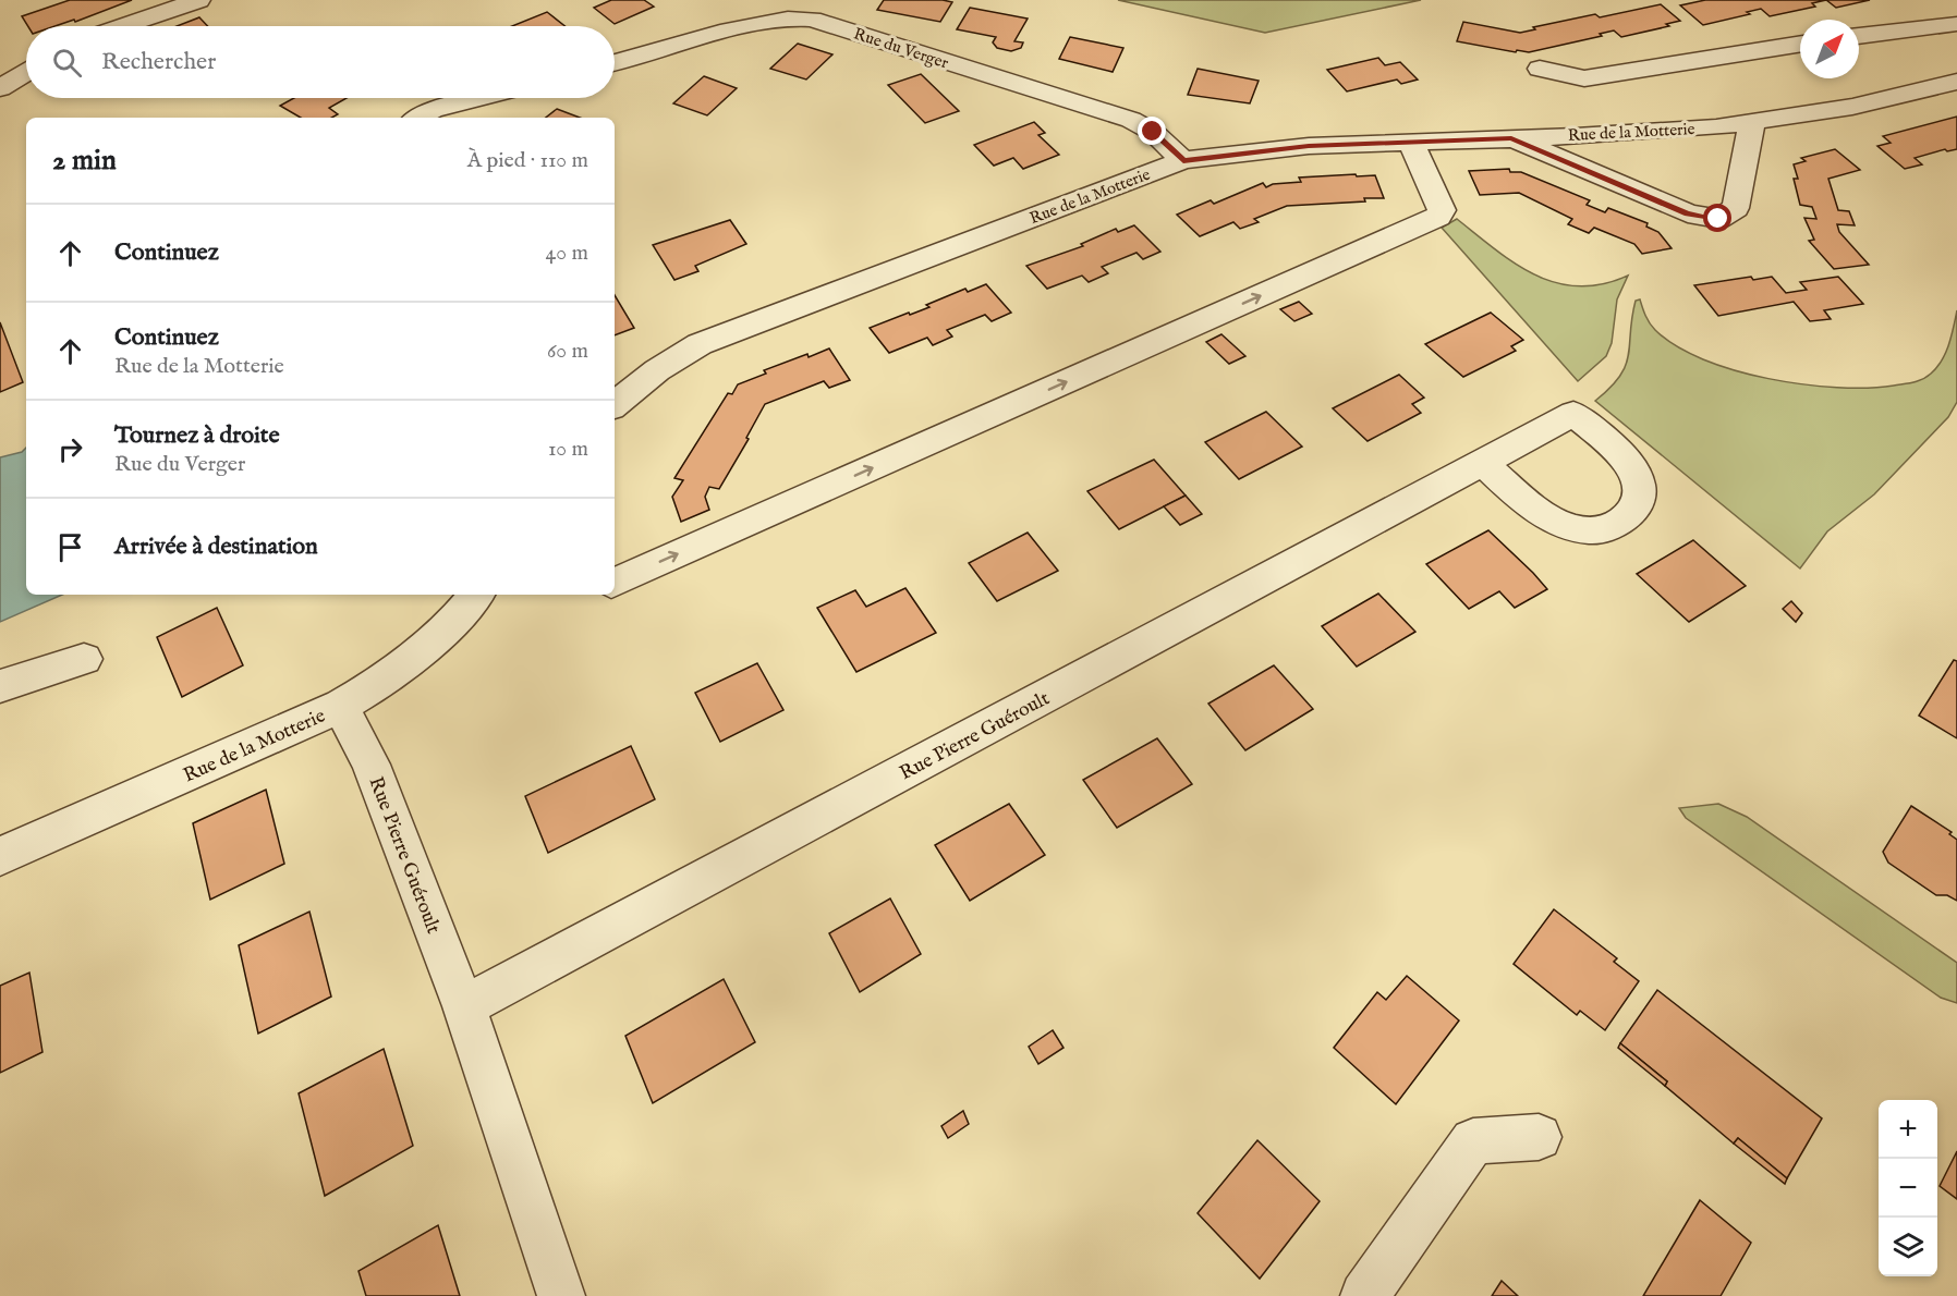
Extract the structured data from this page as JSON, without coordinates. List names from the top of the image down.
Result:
{
  "streets": {
    "street": ["Rue du Verger", "Rue de la Motterie", "Rue Pierre Guéroult"]
  },
  "crossings": [
    ["Rue du Verger", "Rue de la Motterie"],
    ["Rue de la Motterie", "Rue Pierre Guéroult"]
  ],
  "north": "top right",
  "page": {
    "search": "Rechercher",
    "heading": ["2 min", "À pied · 110 m"],
    "list": [
      ["Continuez", "40 m"],
      ["Continuez", "Rue de la Motterie", "60 m"],
      ["Tournez à droite", "Rue du Verger", "10 m"],
      "Arrivée à destination"
    ],
    "map_buttons": ["+", "−"]
  }
}
